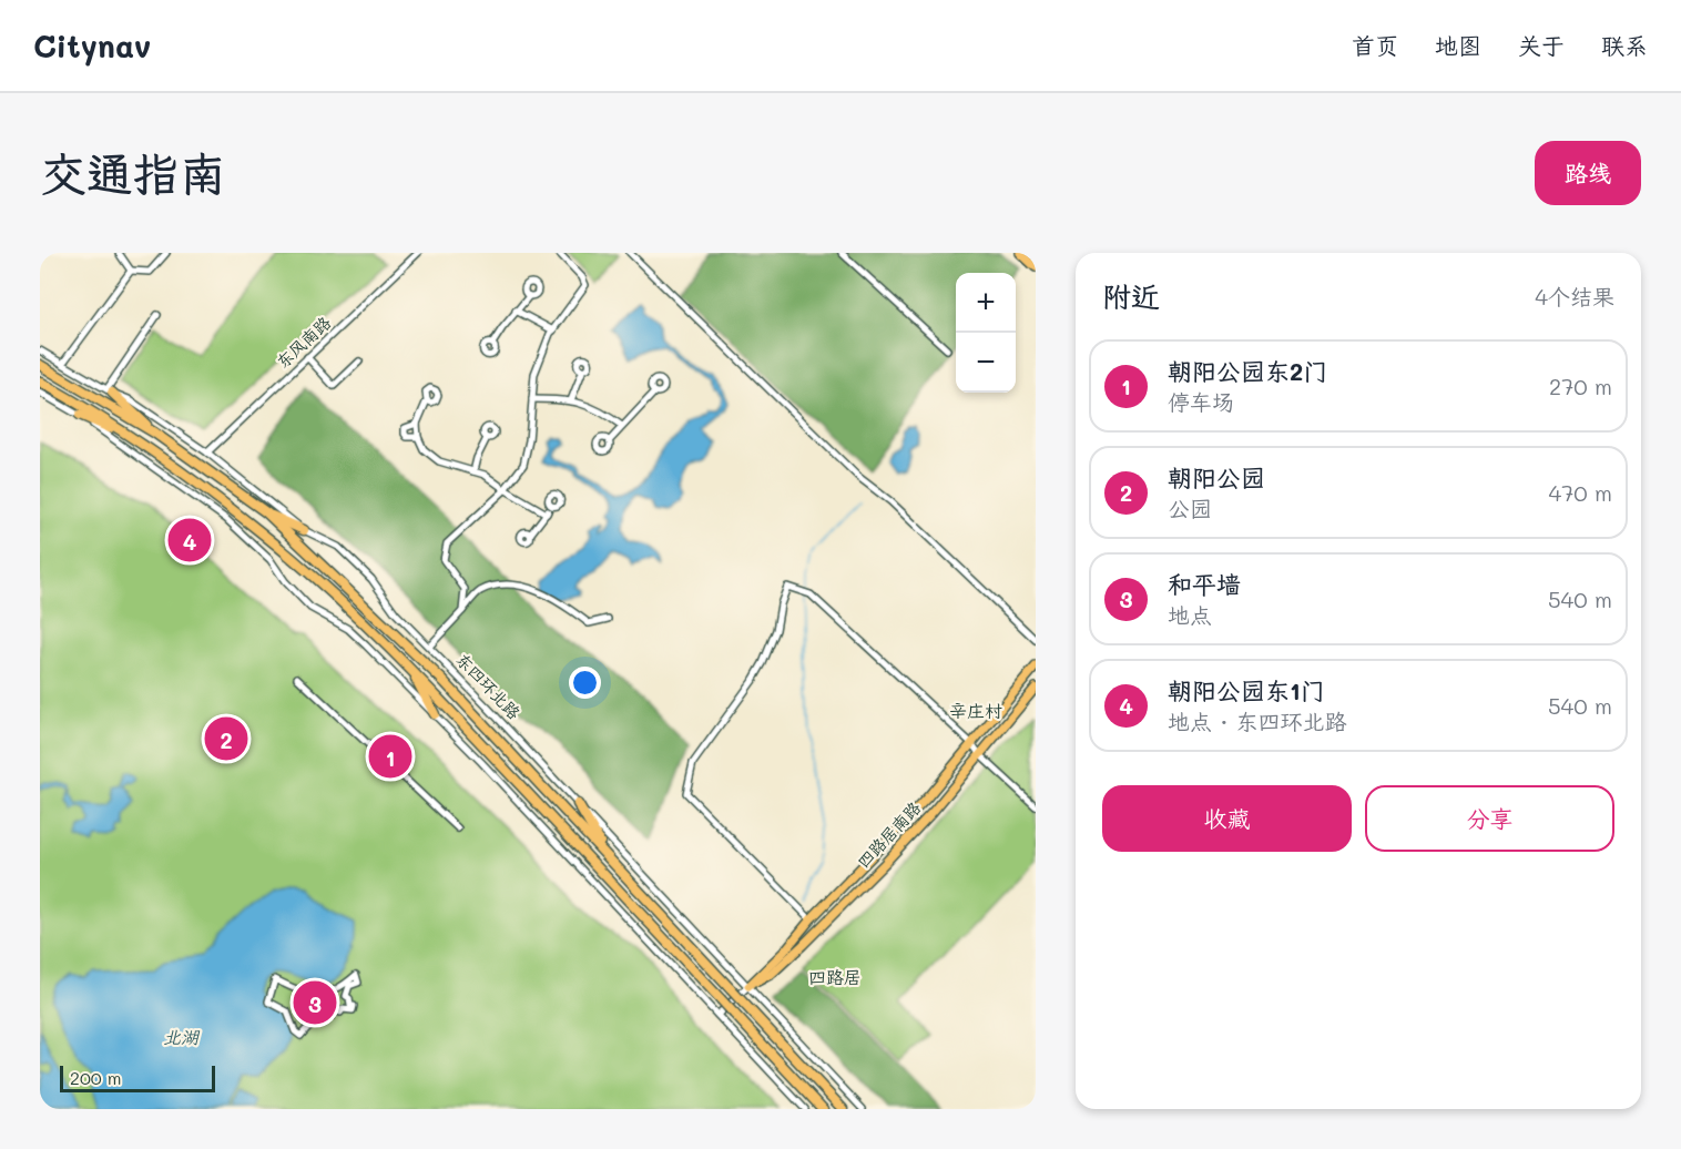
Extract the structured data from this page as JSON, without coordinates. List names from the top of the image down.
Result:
{
  "streets": {
    "highway": ["东四环北路"],
    "main road": ["四路居南路"],
    "street": ["东风南路"]
  },
  "crossings": [
    ["东风南路", "东四环北路"],
    ["东四环北路", "四路居南路"]
  ],
  "districts": ["辛庄村", "四路居"],
  "water": ["北湖"],
  "scale_bar": "200 m",
  "page": {
    "header": "Citynav",
    "nav": [
      "首页",
      "地图",
      "关于",
      "联系"
    ],
    "buttons": [
      "路线",
      ["收藏", "分享"]
    ],
    "title": "交通指南",
    "heading": ["附近", "4个结果"],
    "map_buttons": ["+", "−"],
    "list": [
      {
        "mark": "1",
        "name": "朝阳公园东2门",
        "note": "停车场",
        "value": "270 m"
      },
      {
        "mark": "2",
        "name": "朝阳公园",
        "note": "公园",
        "value": "470 m"
      },
      {
        "mark": "3",
        "name": "和平墙",
        "note": "地点",
        "value": "540 m"
      },
      {
        "mark": "4",
        "name": "朝阳公园东1门",
        "note": "地点 · 东四环北路",
        "value": "540 m"
      }
    ],
    "pins": [
      "4",
      "2",
      "1",
      "3"
    ],
    "scale": "200 m"
  }
}
